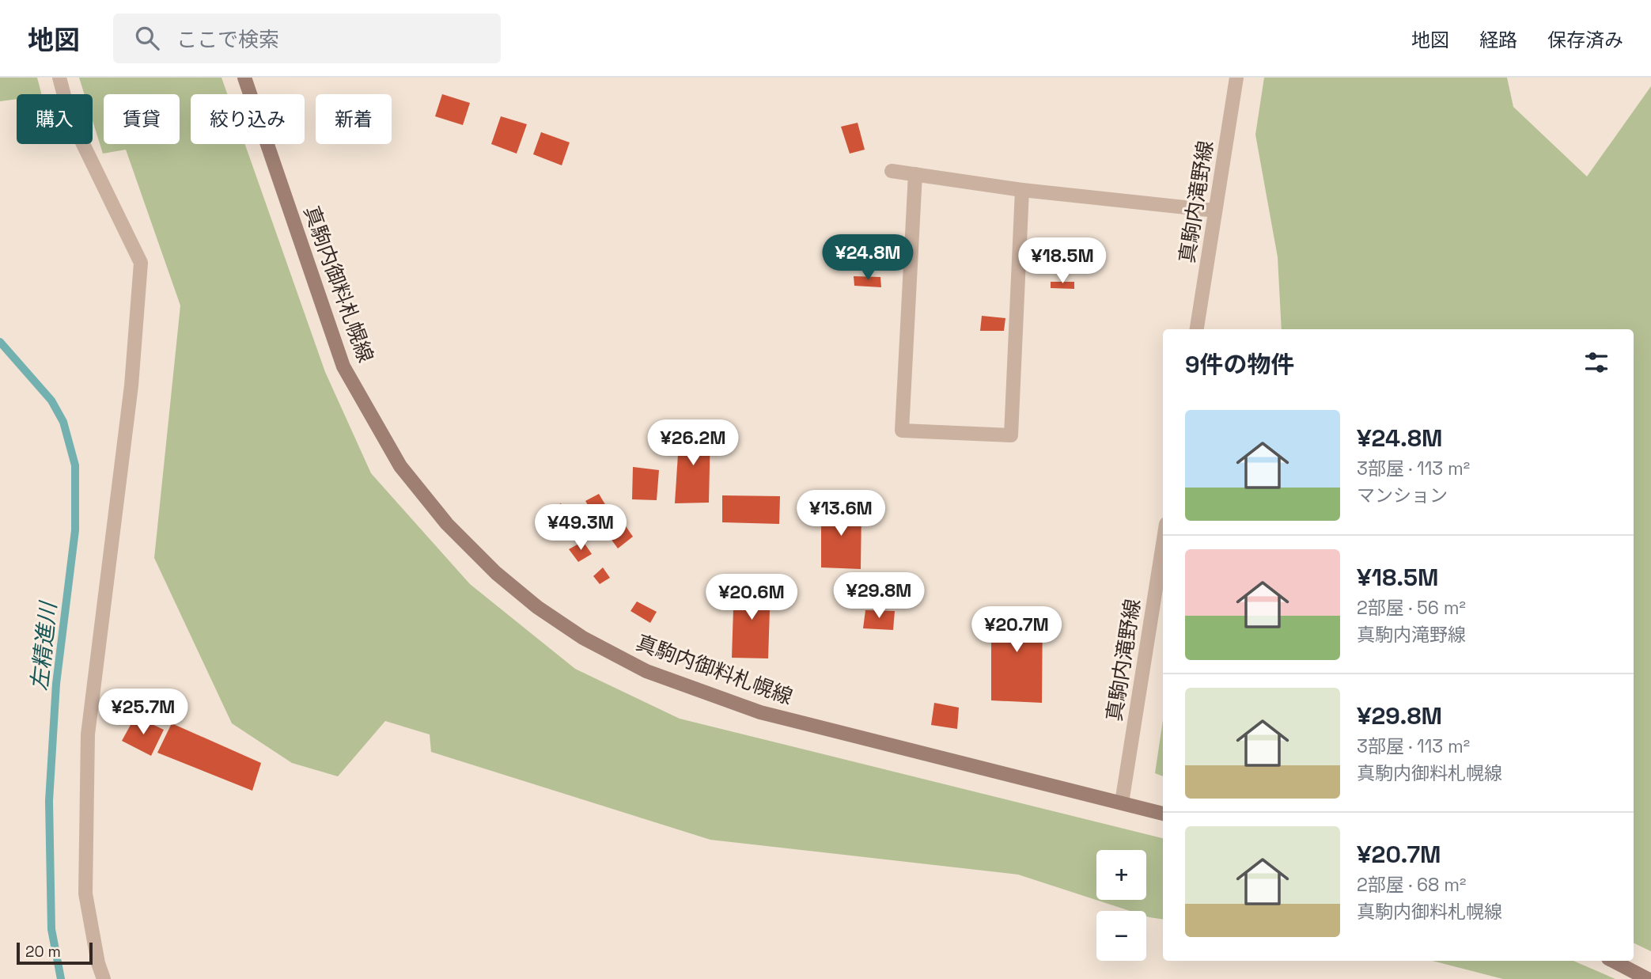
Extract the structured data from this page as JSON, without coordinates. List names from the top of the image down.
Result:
{
  "streets": {
    "main road": ["真駒内御料札幌線"],
    "street": ["真駒内滝野線"]
  },
  "crossings": [
    ["真駒内滝野線", "真駒内御料札幌線"]
  ],
  "water": ["左精進川"],
  "scale_bar": "20 m",
  "page": {
    "header": "地図",
    "search": "ここで検索",
    "nav": ["地図", "経路", "保存済み"],
    "chip": [
      "購入",
      "賃貸",
      "絞り込み",
      "新着"
    ],
    "price": [
      "¥24.8M",
      "¥18.5M",
      "¥26.2M",
      "¥13.6M",
      "¥49.3M",
      "¥29.8M",
      "¥20.6M",
      "¥20.7M",
      "¥25.7M"
    ],
    "heading": "9件の物件",
    "list": [
      {
        "name": "¥24.8M",
        "note": "3部屋 · 113 m² · マンション"
      },
      {
        "name": "¥18.5M",
        "note": "2部屋 · 56 m² · 真駒内滝野線"
      },
      {
        "name": "¥29.8M",
        "note": "3部屋 · 113 m² · 真駒内御料札幌線"
      },
      {
        "name": "¥20.7M",
        "note": "2部屋 · 68 m² · 真駒内御料札幌線"
      }
    ],
    "map_buttons": ["+", "−"],
    "scale": "20 m"
  }
}
